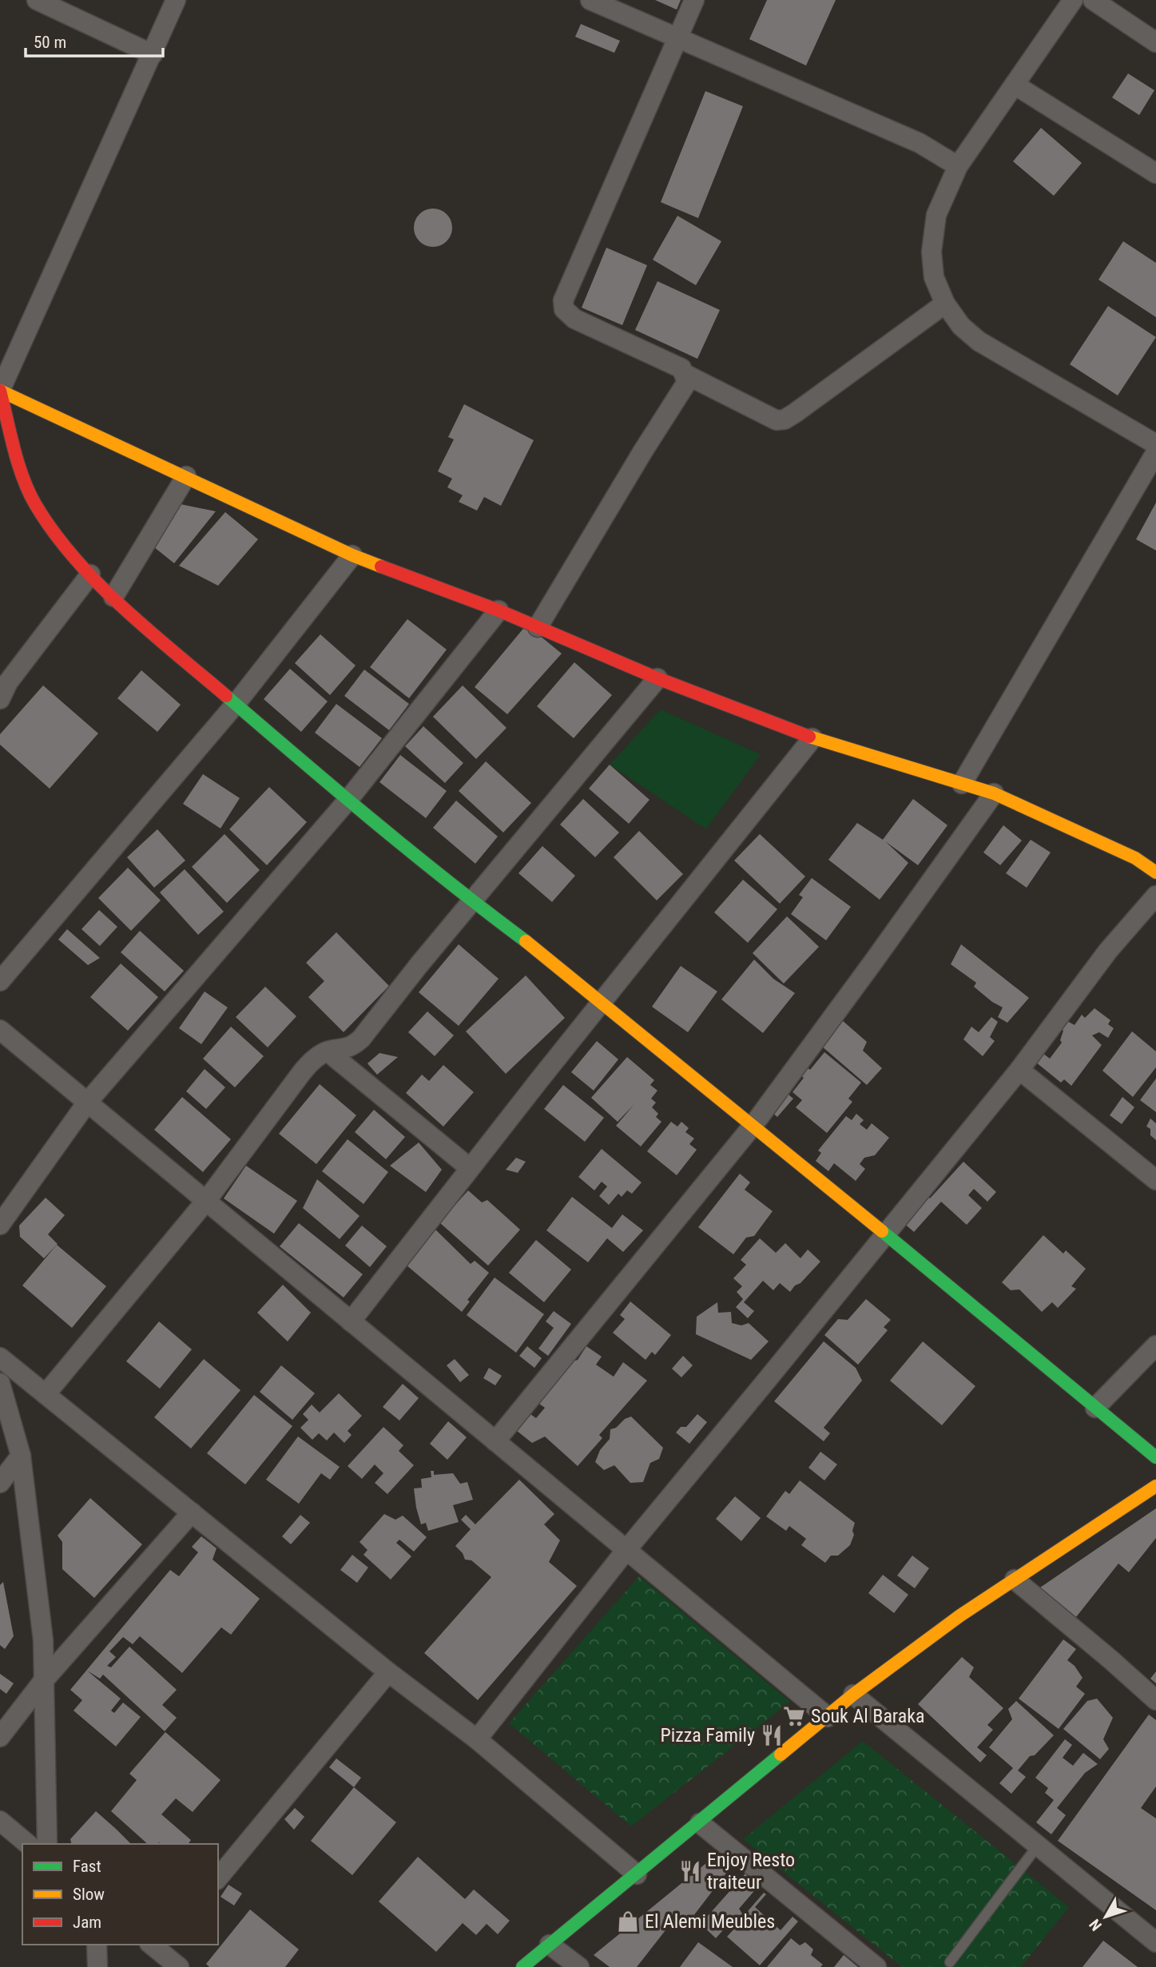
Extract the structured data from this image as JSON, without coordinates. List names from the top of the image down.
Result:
{
  "places": {
    "supermarket": ["Souk Al Baraka"],
    "restaurant": ["Pizza Family", "Enjoy Resto traiteur"],
    "shop": ["El Alemi Meubles"]
  },
  "legend": ["Fast", "Slow", "Jam"],
  "scale_bar": "50 m",
  "north": "bottom left"
}
